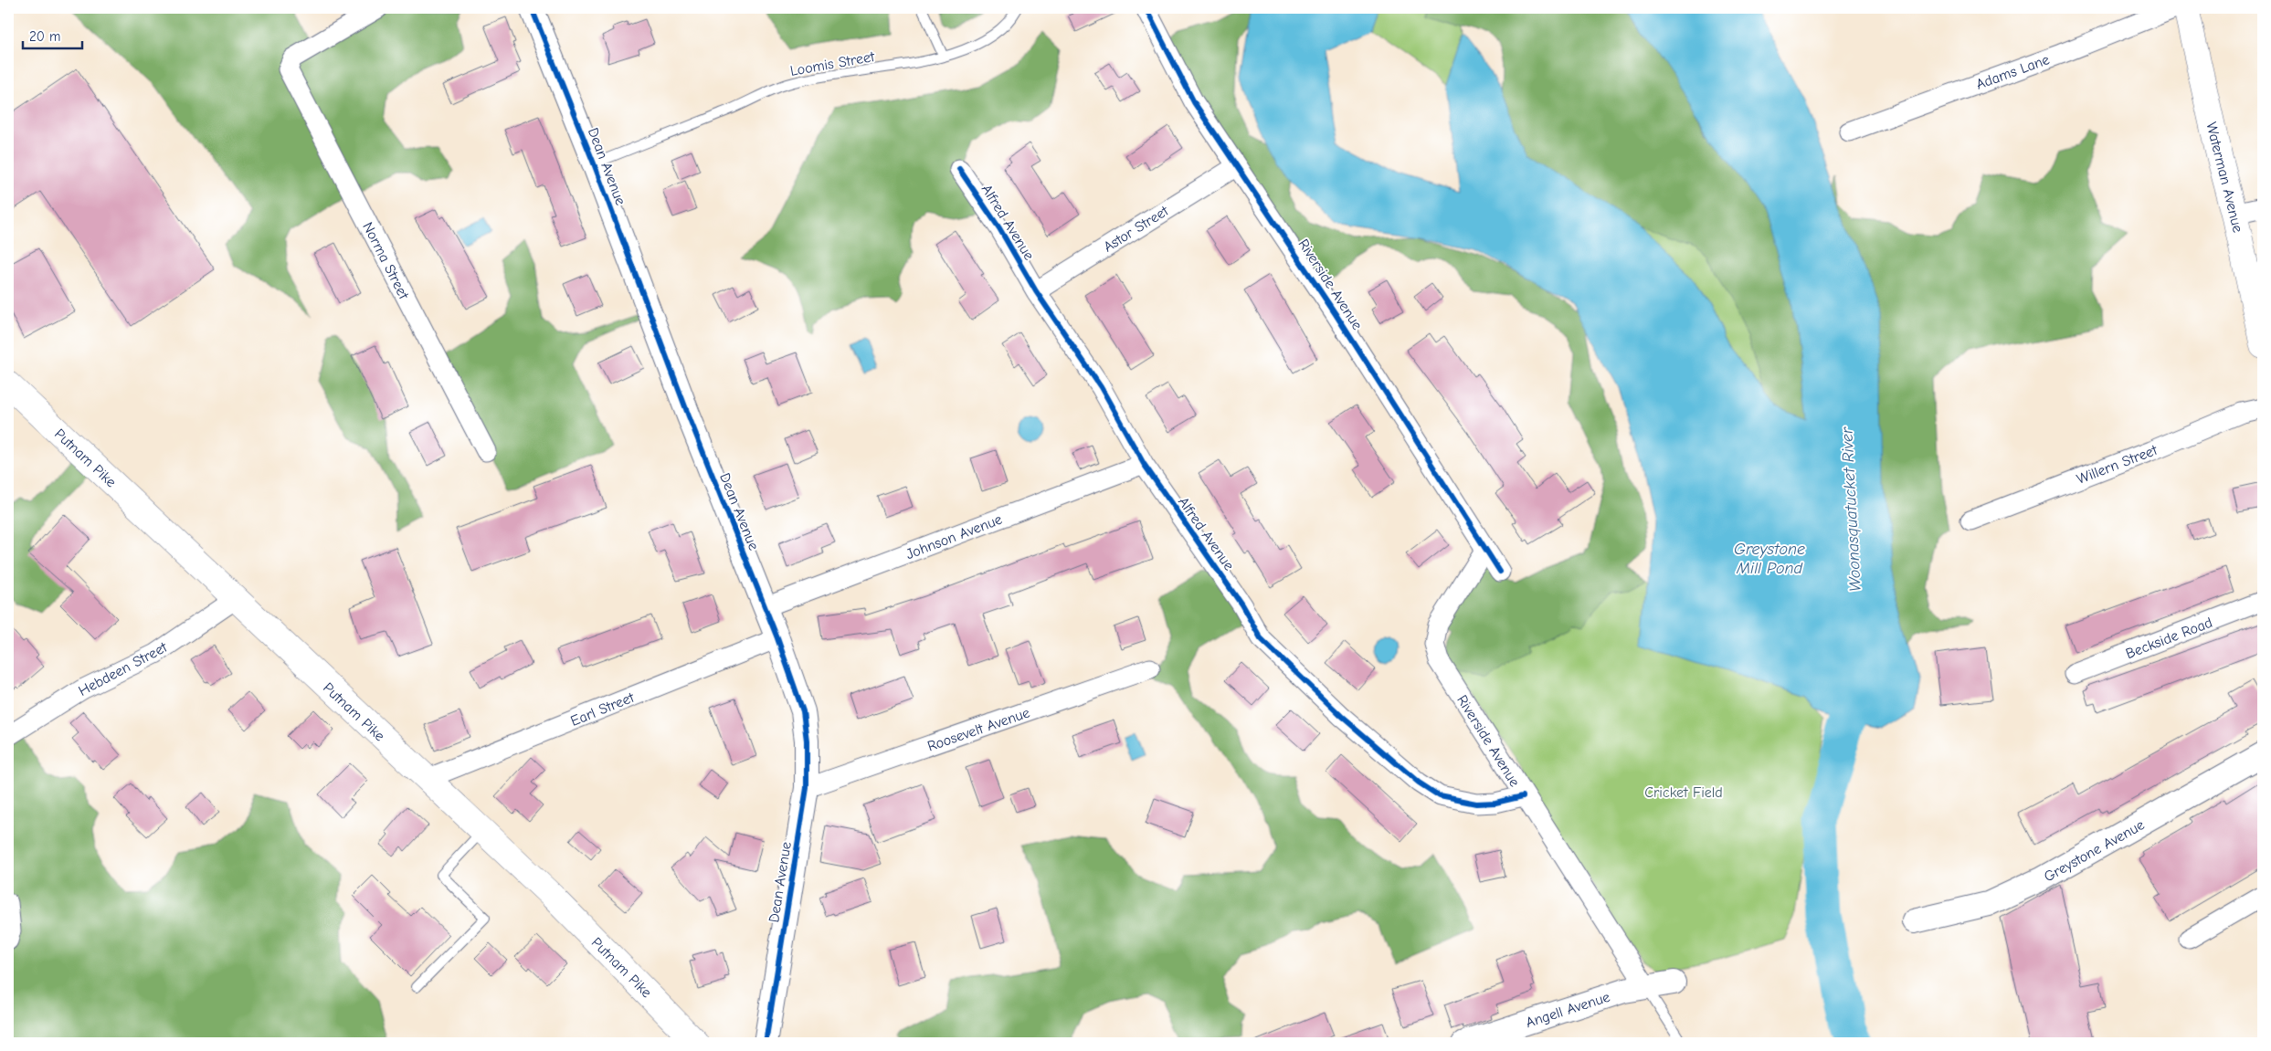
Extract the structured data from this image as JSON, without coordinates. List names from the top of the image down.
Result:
{
  "streets": {
    "main road": ["Waterman Avenue", "Putnam Pike"],
    "street": [
      "Adams Lane",
      "Dean Avenue",
      "Alfred Avenue",
      "Astor Street",
      "Norma Street",
      "Riverside Avenue",
      "Willern Street",
      "Johnson Avenue",
      "Beckside Road",
      "Hebdeen Street",
      "Earl Street",
      "Roosevelt Avenue",
      "Greystone Avenue",
      "Angell Avenue"
    ],
    "lane": ["Loomis Street"]
  },
  "crossings": [
    ["Loomis Street", "Dean Avenue"],
    ["Dean Avenue", "Johnson Avenue"],
    ["Dean Avenue", "Earl Street"],
    ["Dean Avenue", "Roosevelt Avenue"],
    ["Alfred Avenue", "Astor Street"],
    ["Alfred Avenue", "Riverside Avenue"],
    ["Alfred Avenue", "Johnson Avenue"],
    ["Astor Street", "Riverside Avenue"],
    ["Riverside Avenue", "Angell Avenue"],
    ["Putnam Pike", "Hebdeen Street"],
    ["Putnam Pike", "Earl Street"]
  ],
  "water": ["Woonasquatucket River", "Greystone Mill Pond"],
  "parks": ["Cricket Field"],
  "scale_bar": "20 m"
}
